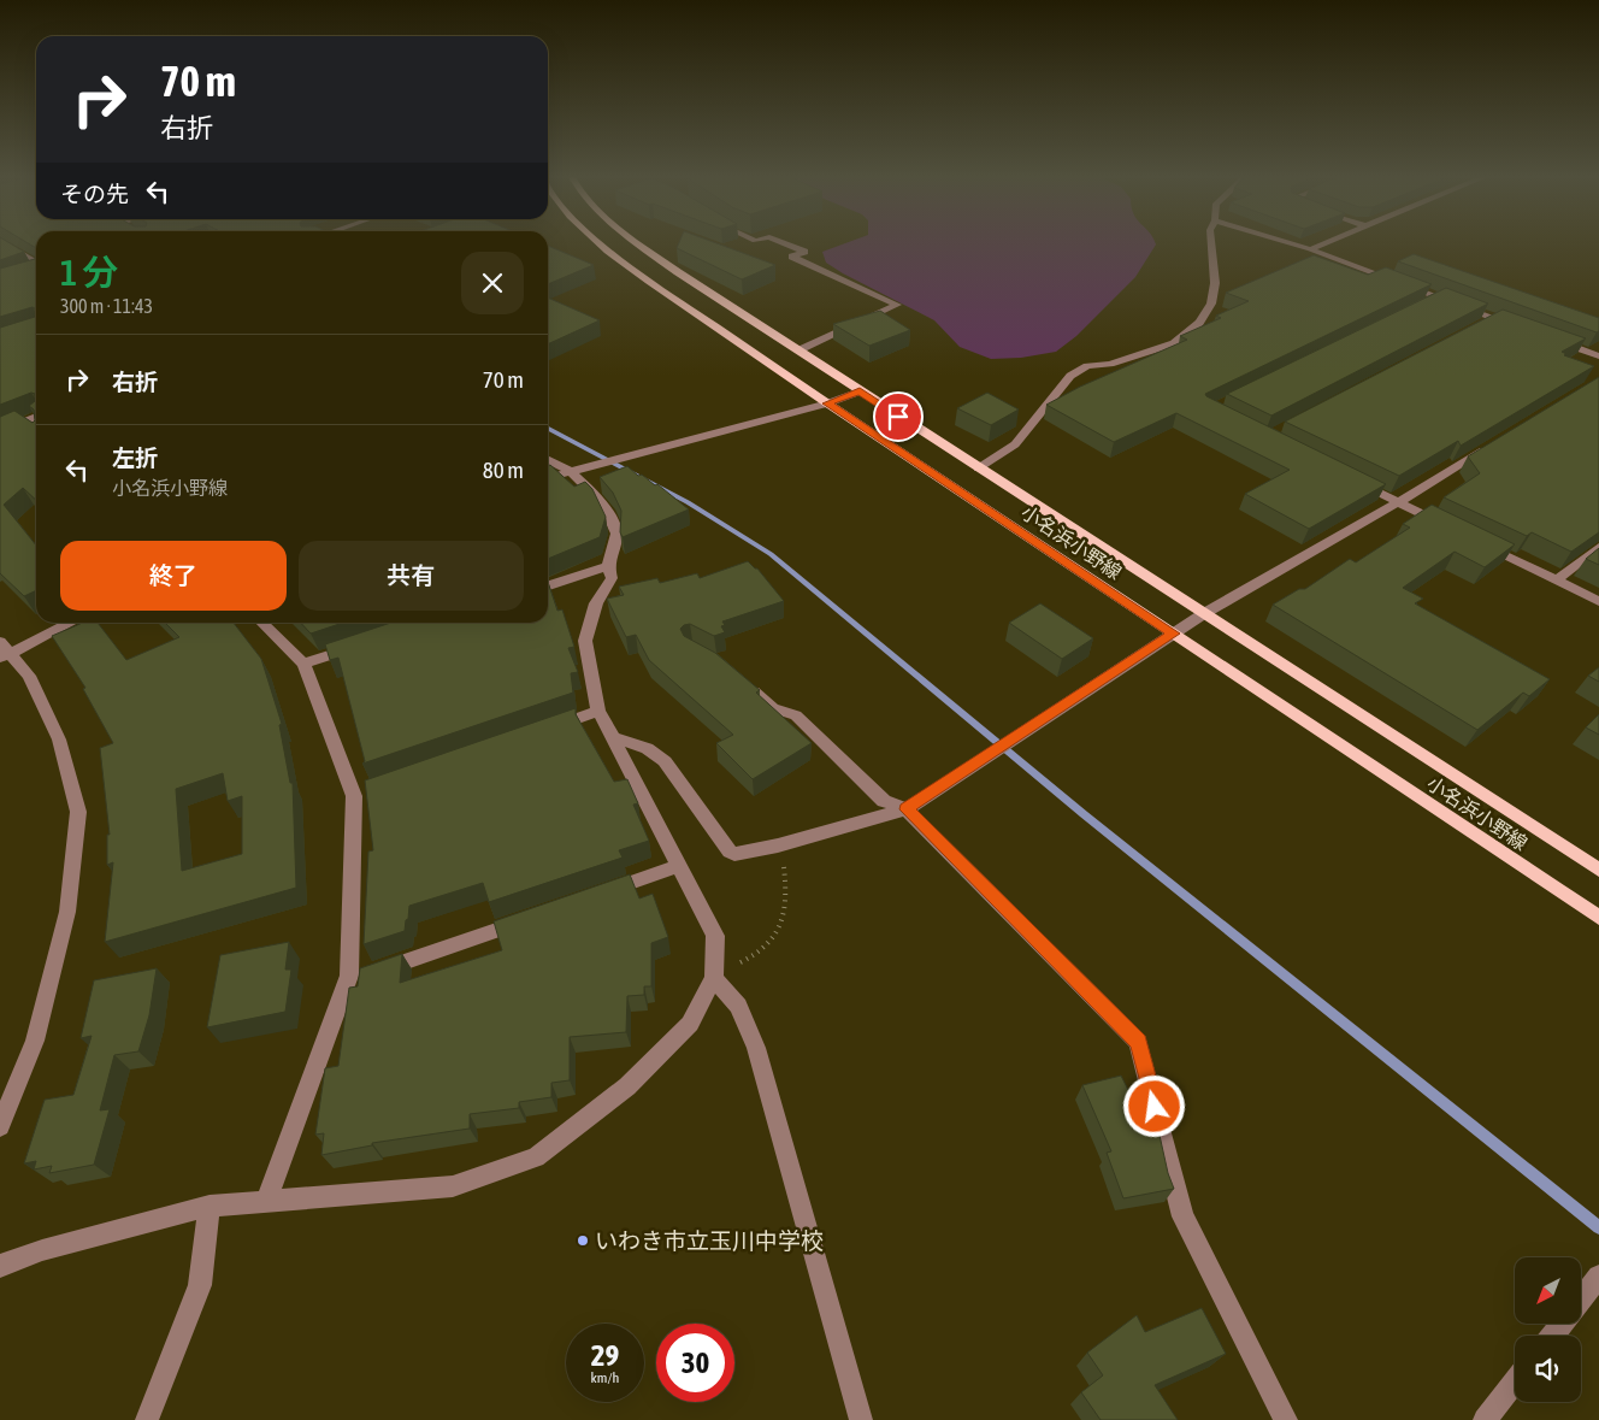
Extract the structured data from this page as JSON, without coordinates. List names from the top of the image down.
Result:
{
  "streets": {
    "main road": ["小名浜小野線"]
  },
  "places": ["いわき市立玉川中学校"],
  "north": "bottom left",
  "page": {
    "turn": ["70 m", "右折"],
    "then": "その先",
    "heading": ["1 分", "300 m · 11:43"],
    "list": [
      {
        "name": "右折",
        "value": "70 m"
      },
      {
        "name": "左折",
        "note": "小名浜小野線",
        "value": "80 m"
      }
    ],
    "buttons": ["終了", "共有"],
    "speed": "29 km/h",
    "limit": "30"
  }
}
